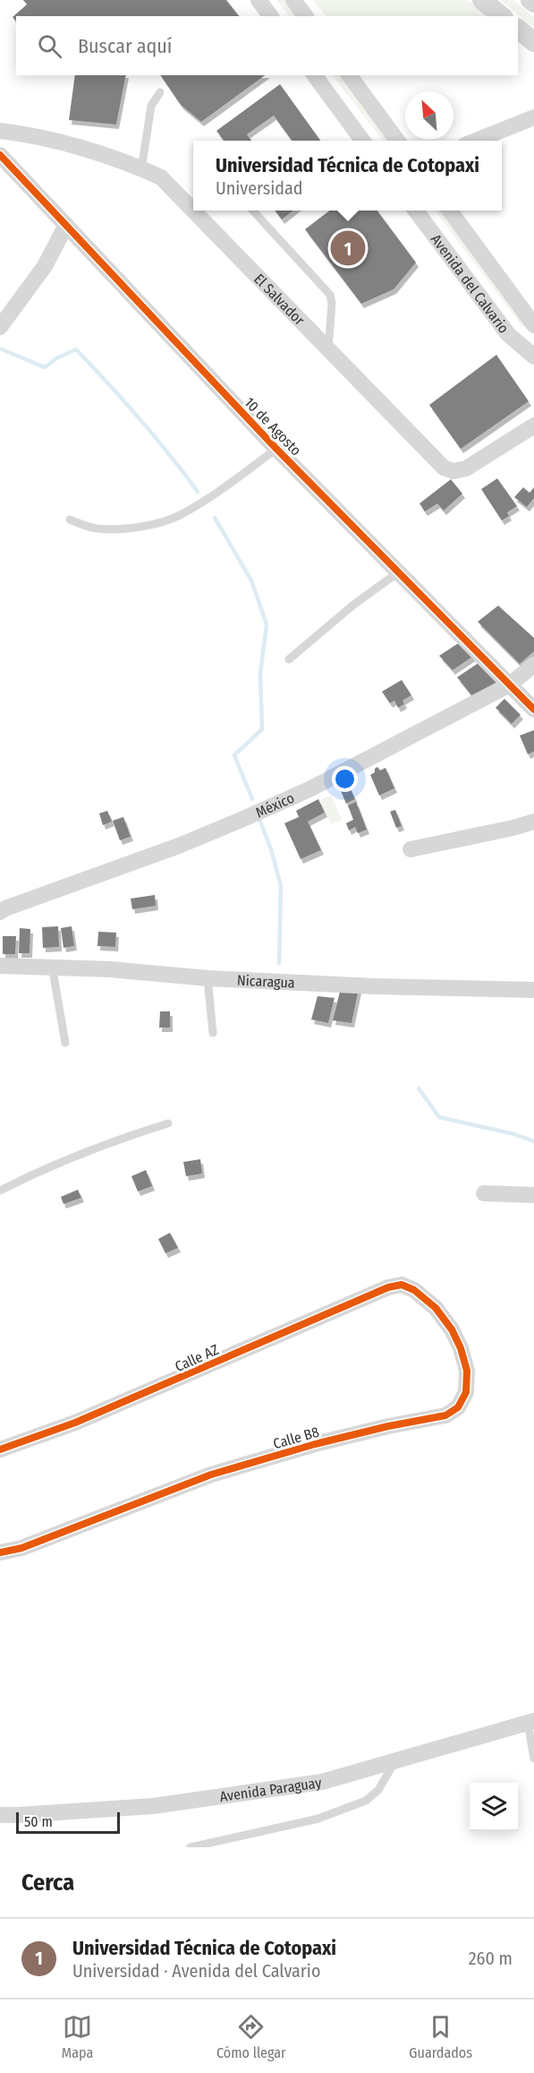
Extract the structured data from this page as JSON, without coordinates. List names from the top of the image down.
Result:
{
  "streets": {
    "street": [
      "Avenida del Calvario",
      "El Salvador",
      "10 de Agosto",
      "México",
      "Nicaragua",
      "Calle AZ",
      "Calle B8",
      "Avenida Paraguay"
    ]
  },
  "crossings": [
    ["10 de Agosto", "México"],
    ["Calle AZ", "Calle B8"]
  ],
  "scale_bar": "50 m",
  "north": "top left",
  "page": {
    "search": "Buscar aquí",
    "popup": ["Universidad Técnica de Cotopaxi", "Universidad"],
    "pins": "1",
    "scale": "50 m",
    "heading": "Cerca",
    "list": [
      {
        "mark": "1",
        "name": "Universidad Técnica de Cotopaxi",
        "note": "Universidad · Avenida del Calvario",
        "value": "260 m"
      }
    ],
    "nav": ["Mapa", "Cómo llegar", "Guardados"]
  }
}
